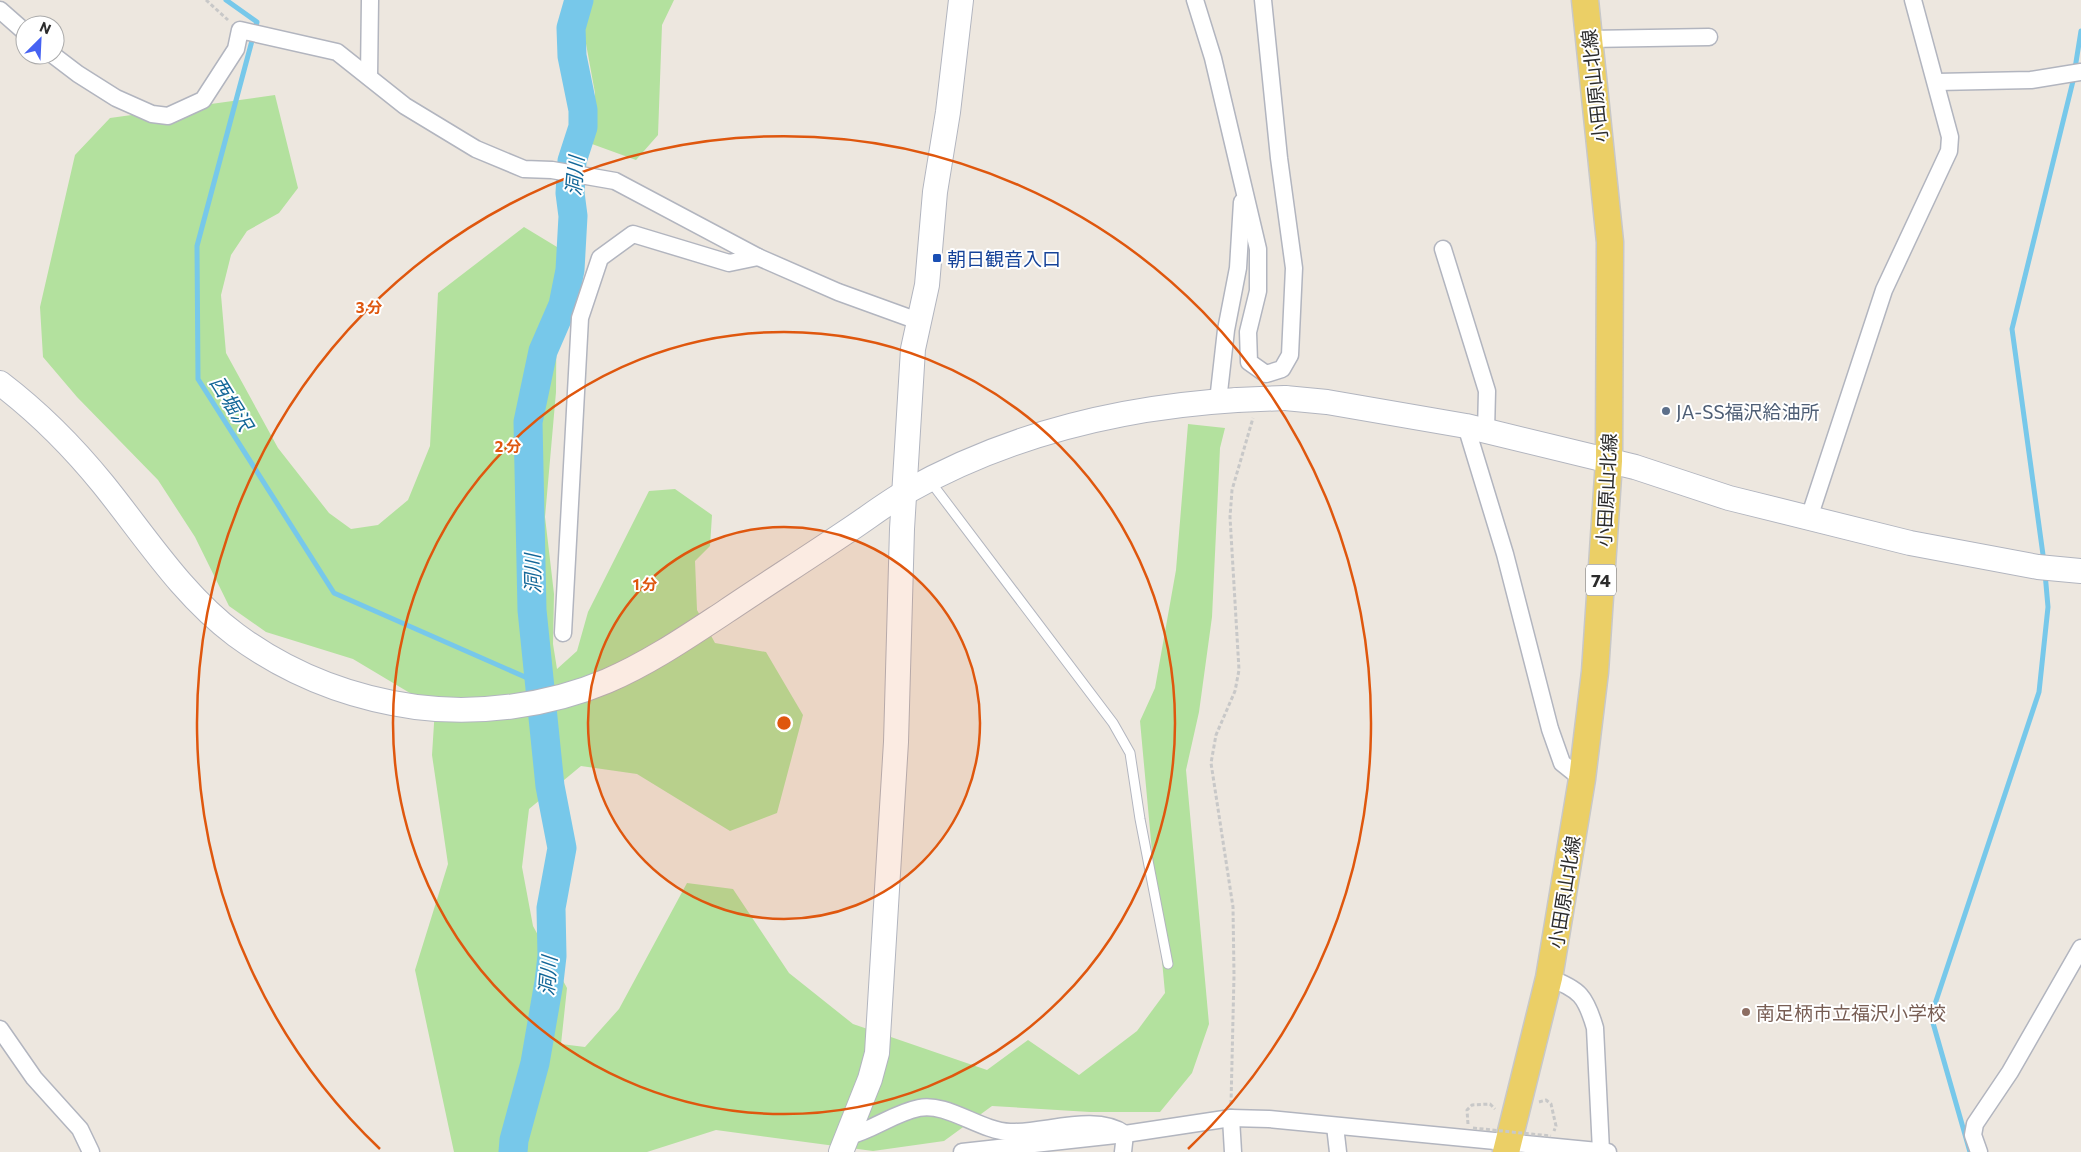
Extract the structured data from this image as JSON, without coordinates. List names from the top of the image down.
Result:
{
  "streets": {
    "main road": ["小田原山北線", "74"]
  },
  "water": ["洞川", "西堀沢"],
  "places": {
    "transit": ["朝日観音入口"],
    "other": ["JA-SS福沢給油所", "南足柄市立福沢小学校"]
  },
  "north": "top right",
  "rings": ["3 分", "2 分", "1 分"]
}
